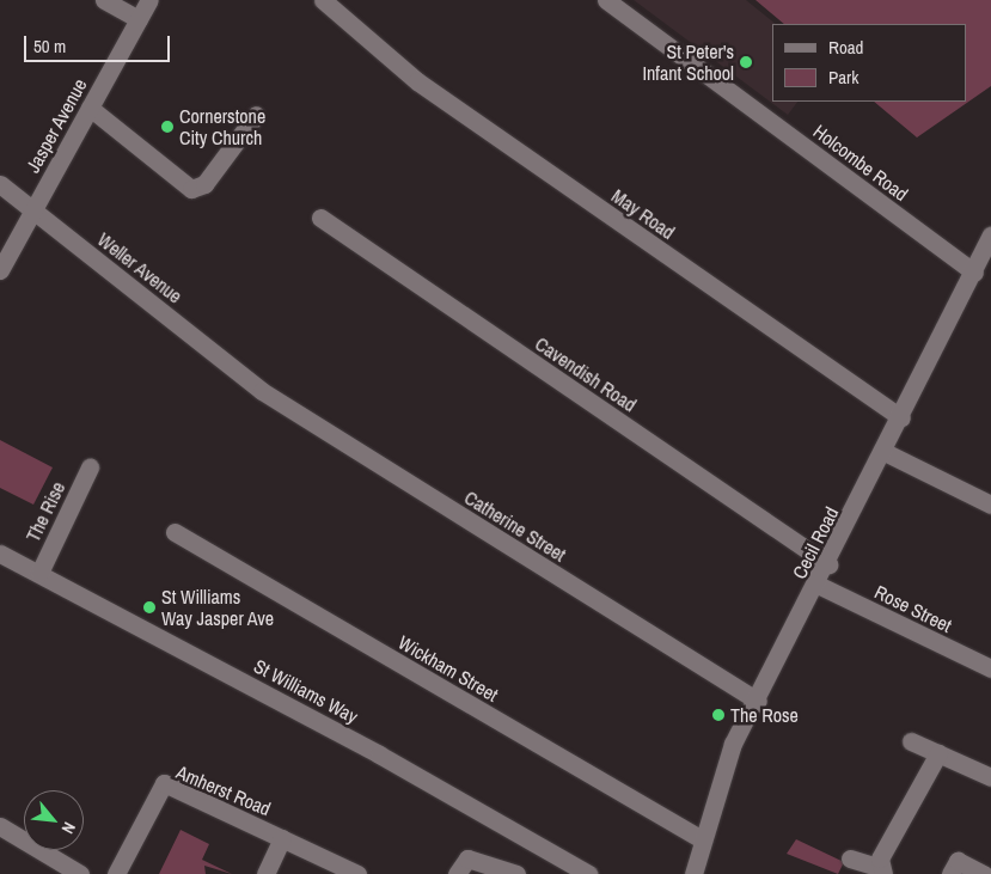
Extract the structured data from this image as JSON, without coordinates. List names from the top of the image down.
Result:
{
  "streets": {
    "street": [
      "Jasper Avenue",
      "Holcombe Road",
      "May Road",
      "Weller Avenue",
      "Cavendish Road",
      "The Rise",
      "Catherine Street",
      "Cecil Road",
      "Rose Street",
      "Wickham Street",
      "St Williams Way",
      "Amherst Road"
    ]
  },
  "crossings": [
    ["Jasper Avenue", "Weller Avenue"],
    ["Holcombe Road", "Cecil Road"],
    ["May Road", "Cecil Road"],
    ["Weller Avenue", "Catherine Street"],
    ["Cavendish Road", "Cecil Road"],
    ["The Rise", "St Williams Way"],
    ["Catherine Street", "Cecil Road"],
    ["Cecil Road", "Rose Street"],
    ["Cecil Road", "Wickham Street"]
  ],
  "places": [
    "St Peter's Infant School",
    "Cornerstone City Church",
    "St Williams Way Jasper Ave",
    "The Rose"
  ],
  "legend": ["Road", "Park"],
  "scale_bar": "50 m",
  "north": "bottom right"
}
